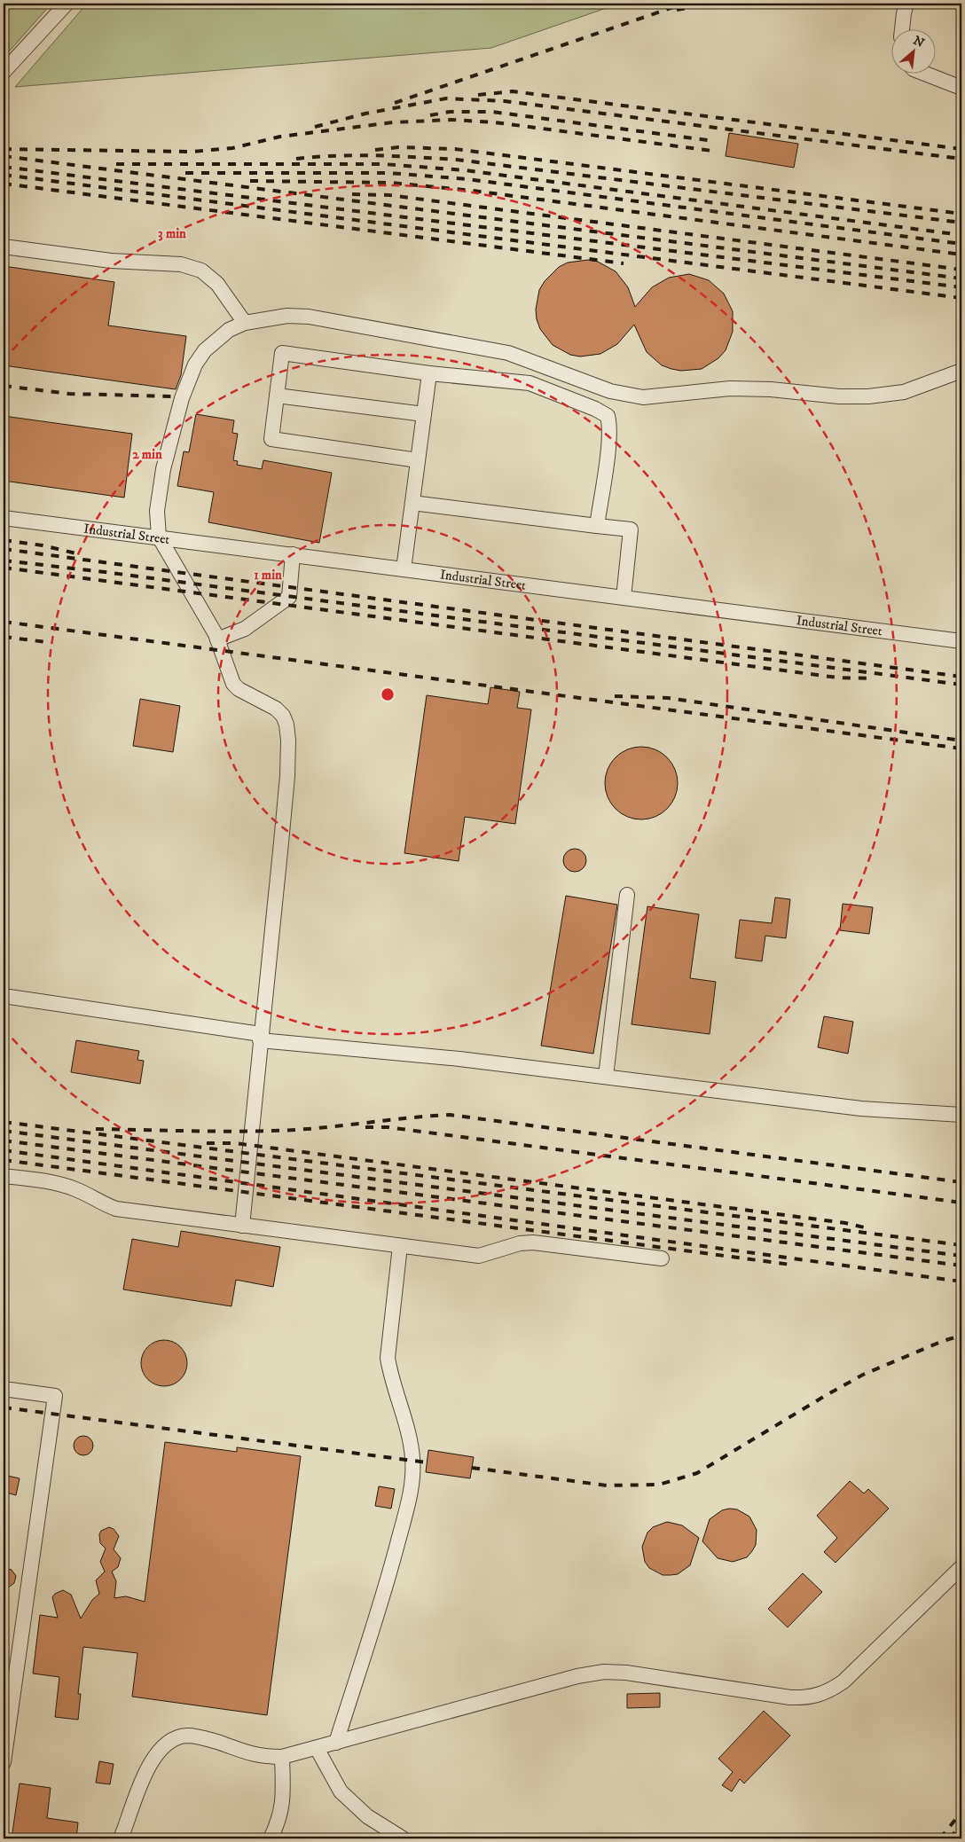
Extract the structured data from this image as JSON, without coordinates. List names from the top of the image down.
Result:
{
  "streets": {
    "street": ["Industrial Street"]
  },
  "north": "top right",
  "rings": ["3 min", "2 min", "1 min"]
}
